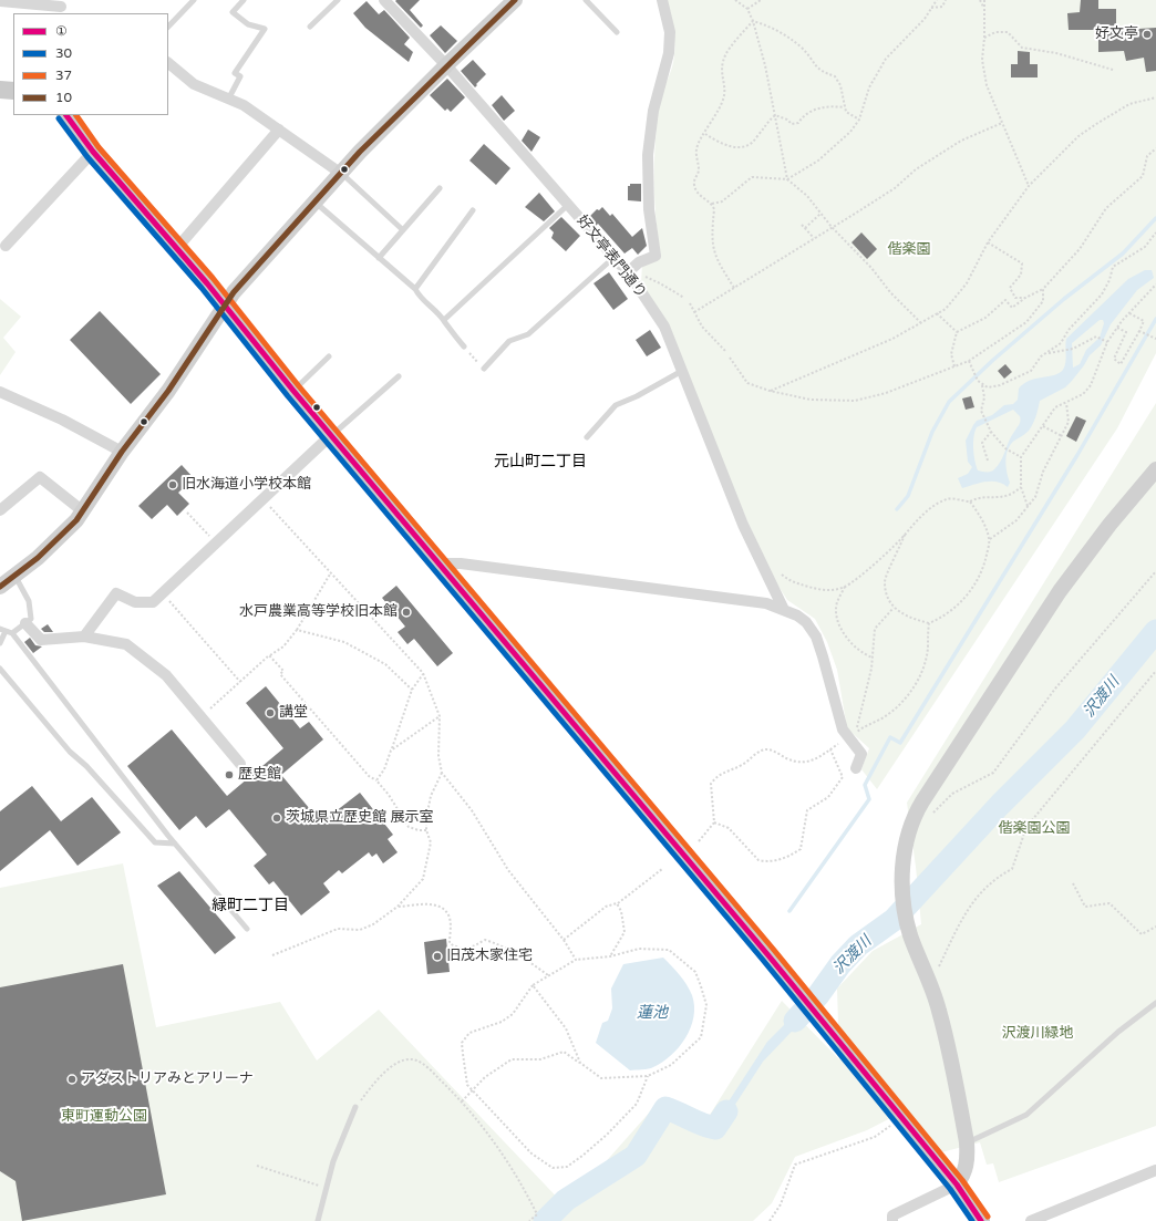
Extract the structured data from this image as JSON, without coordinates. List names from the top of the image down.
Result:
{
  "streets": {
    "street": ["好文亭表門通り"]
  },
  "districts": ["元山町二丁目", "緑町二丁目"],
  "water": ["沢渡川", "蓮池"],
  "parks": [
    "偕楽園",
    "偕楽園公園",
    "沢渡川緑地",
    "東町運動公園"
  ],
  "places": [
    "好文亭",
    "旧水海道小学校本館",
    "水戸農業高等学校旧本館",
    "講堂",
    "歴史館",
    "茨城県立歴史館 展示室",
    "旧茂木家住宅",
    "アダストリアみとアリーナ"
  ],
  "lines": [
    "transit line 10",
    "transit line ①",
    "transit line 37",
    "transit line 30"
  ],
  "legend": [
    "①",
    "30",
    "37",
    "10"
  ]
}
